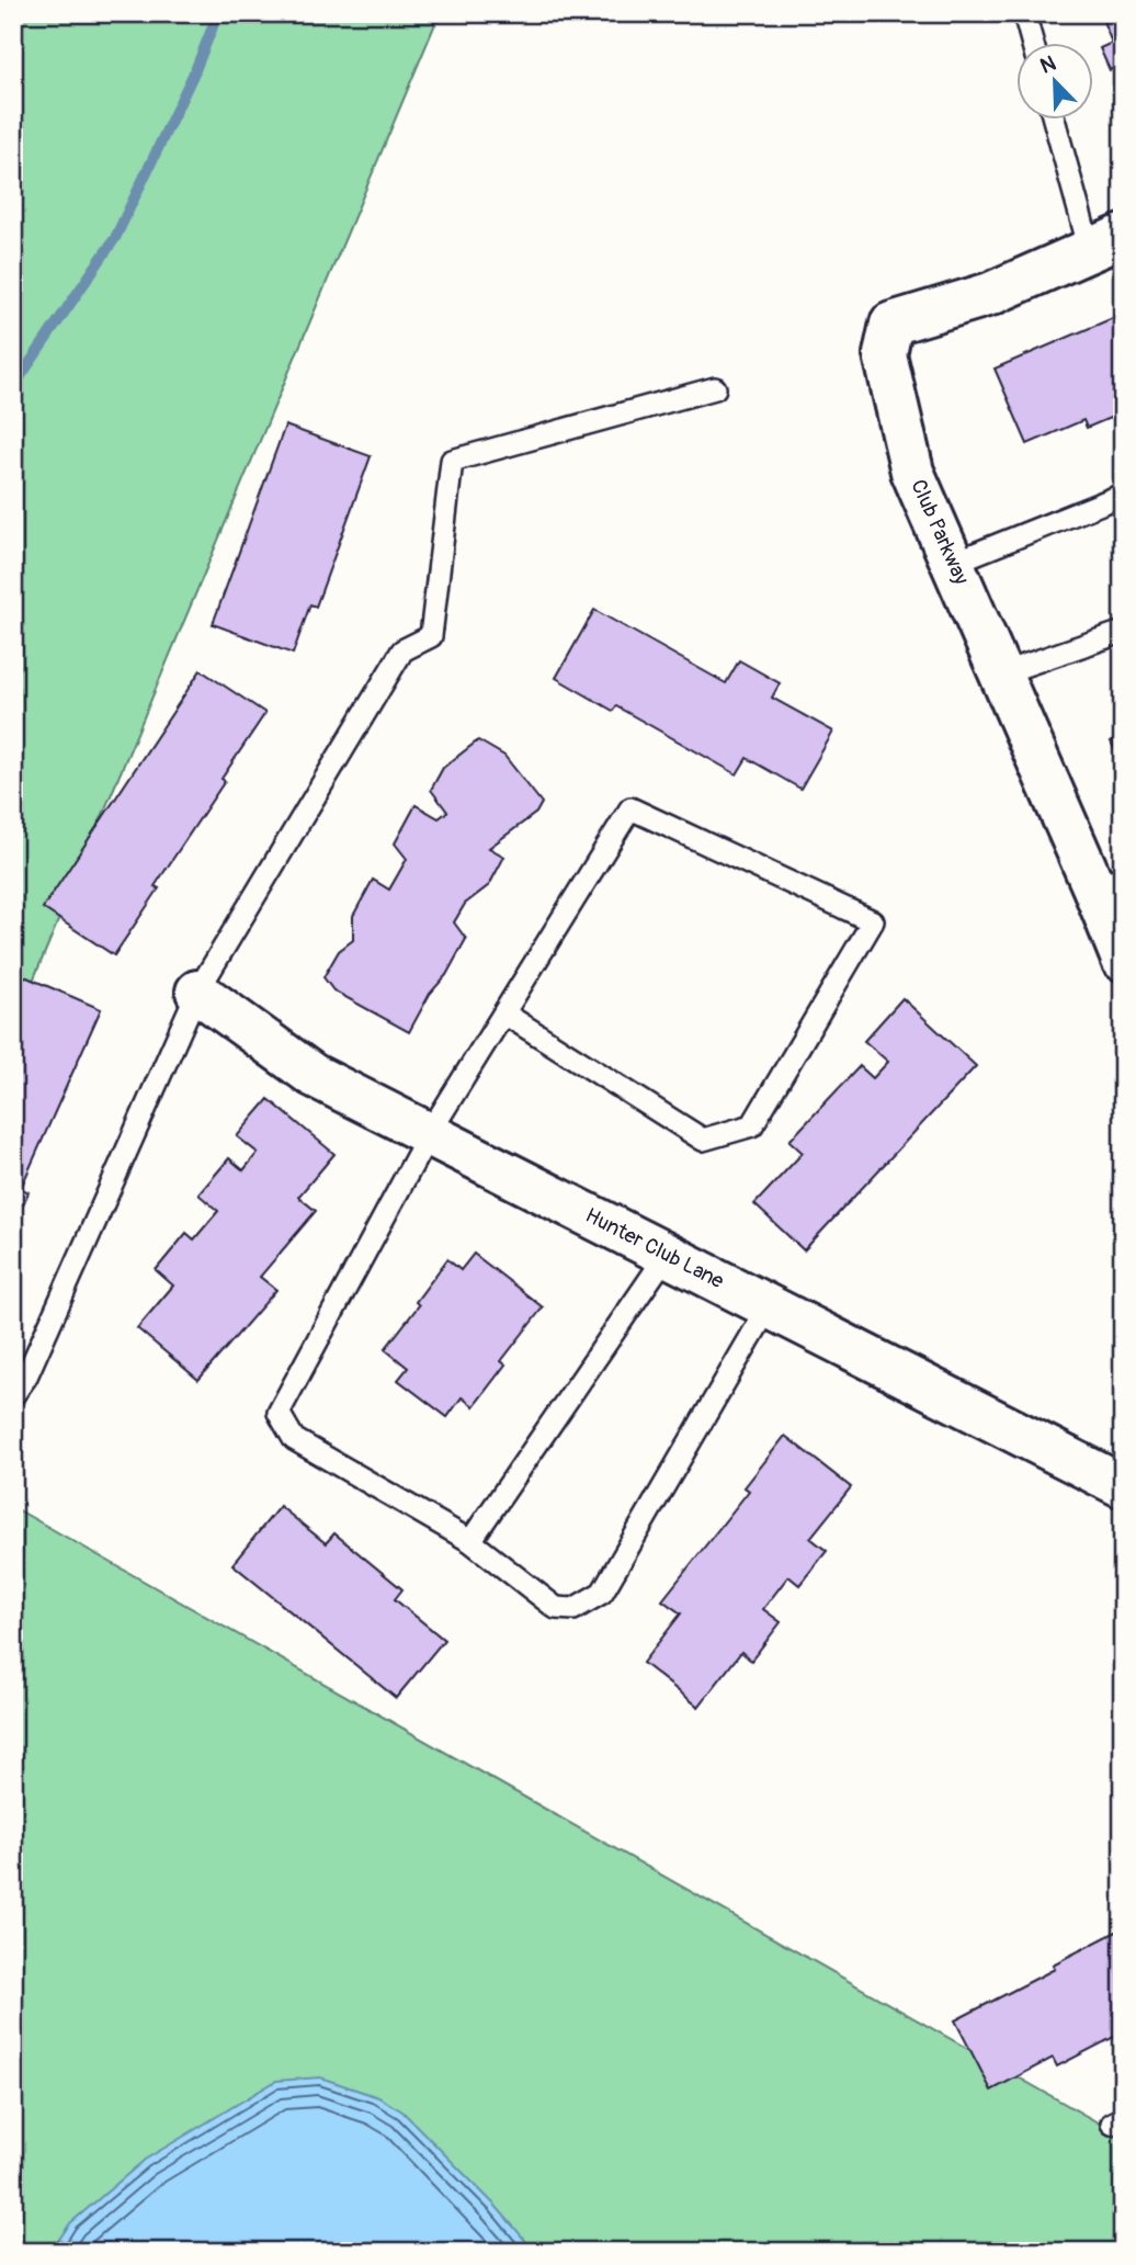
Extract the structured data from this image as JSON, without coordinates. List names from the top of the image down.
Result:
{
  "streets": {
    "street": ["Club Parkway", "Hunter Club Lane"]
  },
  "north": "top left"
}
